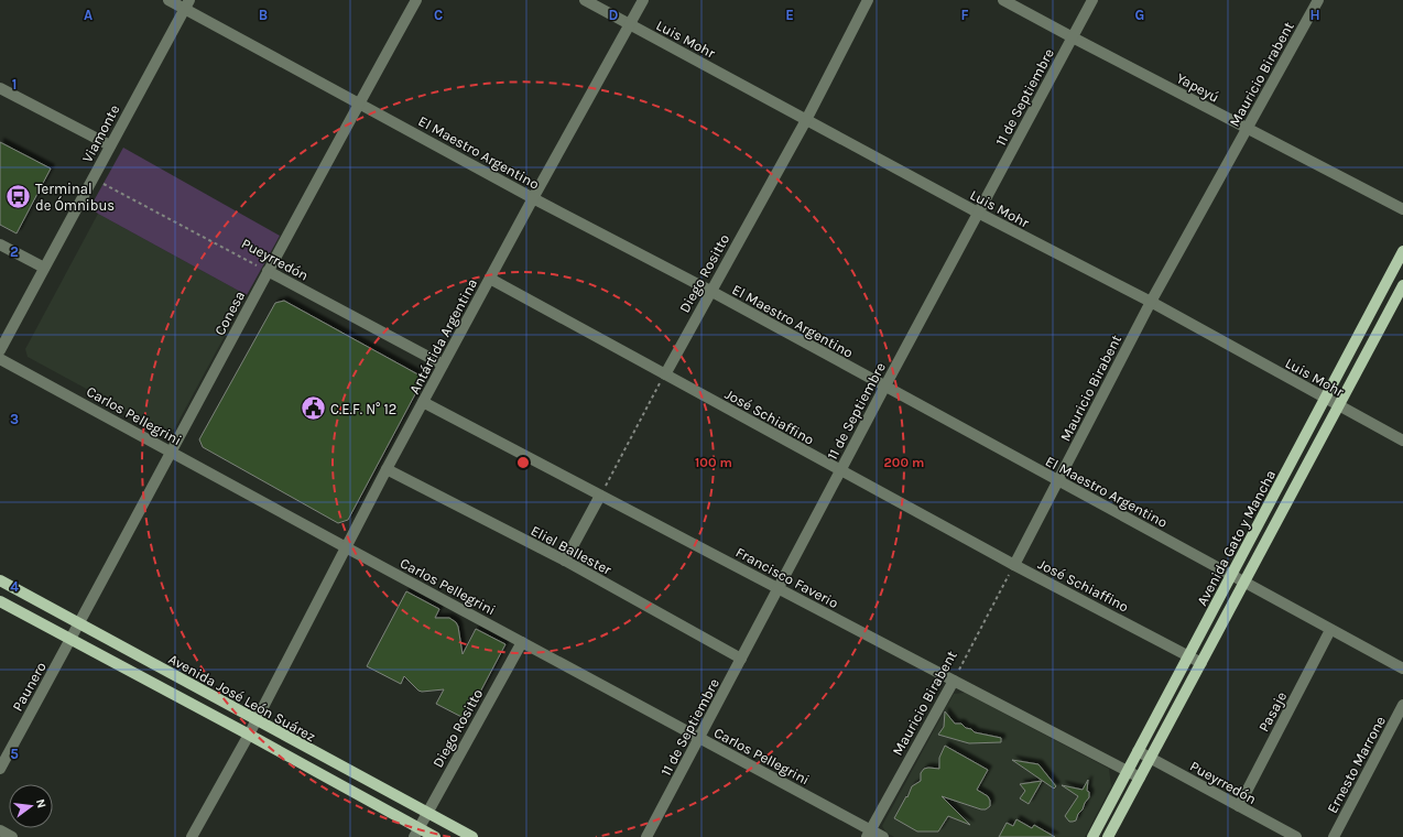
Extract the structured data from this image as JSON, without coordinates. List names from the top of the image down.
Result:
{
  "streets": {
    "main road": ["Avenida Gato y Mancha", "Avenida José León Suárez"],
    "street": [
      "Luis Mohr",
      "Mauricio Birabent",
      "Yapeyú",
      "11 de Septiembre",
      "Viamonte",
      "El Maestro Argentino",
      "Pueyrredón",
      "Diego Rositto",
      "Conesa",
      "Antártida Argentina",
      "Carlos Pellegrini",
      "José Schiaffino",
      "Eliel Ballester",
      "Francisco Faverio",
      "Paunero",
      "Pasaje",
      "Ernesto Marrone"
    ]
  },
  "crossings": [
    ["Luis Mohr", "Mauricio Birabent"],
    ["Luis Mohr", "11 de Septiembre"],
    ["Luis Mohr", "Diego Rositto"],
    ["Luis Mohr", "Antártida Argentina"],
    ["Luis Mohr", "Avenida Gato y Mancha"],
    ["Mauricio Birabent", "Yapeyú"],
    ["Mauricio Birabent", "El Maestro Argentino"],
    ["Mauricio Birabent", "Carlos Pellegrini"],
    ["Mauricio Birabent", "José Schiaffino"],
    ["Mauricio Birabent", "Francisco Faverio"],
    ["Yapeyú", "11 de Septiembre"],
    ["11 de Septiembre", "El Maestro Argentino"],
    ["11 de Septiembre", "Carlos Pellegrini"],
    ["11 de Septiembre", "José Schiaffino"],
    ["11 de Septiembre", "Eliel Ballester"],
    ["11 de Septiembre", "Francisco Faverio"],
    ["Viamonte", "El Maestro Argentino"],
    ["Viamonte", "Pueyrredón"],
    ["El Maestro Argentino", "Diego Rositto"],
    ["El Maestro Argentino", "Conesa"],
    ["El Maestro Argentino", "Antártida Argentina"],
    ["El Maestro Argentino", "Avenida Gato y Mancha"],
    ["El Maestro Argentino", "Pasaje"],
    ["Pueyrredón", "Conesa"],
    ["Pueyrredón", "Antártida Argentina"],
    ["Pueyrredón", "Avenida Gato y Mancha"],
    ["Pueyrredón", "Pasaje"],
    ["Diego Rositto", "Carlos Pellegrini"],
    ["Diego Rositto", "José Schiaffino"],
    ["Diego Rositto", "Avenida José León Suárez"],
    ["Conesa", "Carlos Pellegrini"],
    ["Conesa", "Paunero"],
    ["Conesa", "Avenida José León Suárez"],
    ["Antártida Argentina", "Carlos Pellegrini"],
    ["Antártida Argentina", "José Schiaffino"],
    ["Antártida Argentina", "Eliel Ballester"],
    ["Antártida Argentina", "Francisco Faverio"],
    ["Antártida Argentina", "Avenida José León Suárez"],
    ["José Schiaffino", "Avenida Gato y Mancha"],
    ["Avenida Gato y Mancha", "Francisco Faverio"],
    ["Paunero", "Avenida José León Suárez"]
  ],
  "places": {
    "bus stop": ["Terminal de Ómnibus"],
    "public building": ["C.E.F. N° 12"]
  },
  "north": "right",
  "grid": {
    "columns": [
      "A",
      "B",
      "C",
      "D",
      "E",
      "F",
      "G",
      "H"
    ],
    "rows": [
      "1",
      "2",
      "3",
      "4",
      "5"
    ]
  },
  "rings": ["100 m", "200 m"]
}
